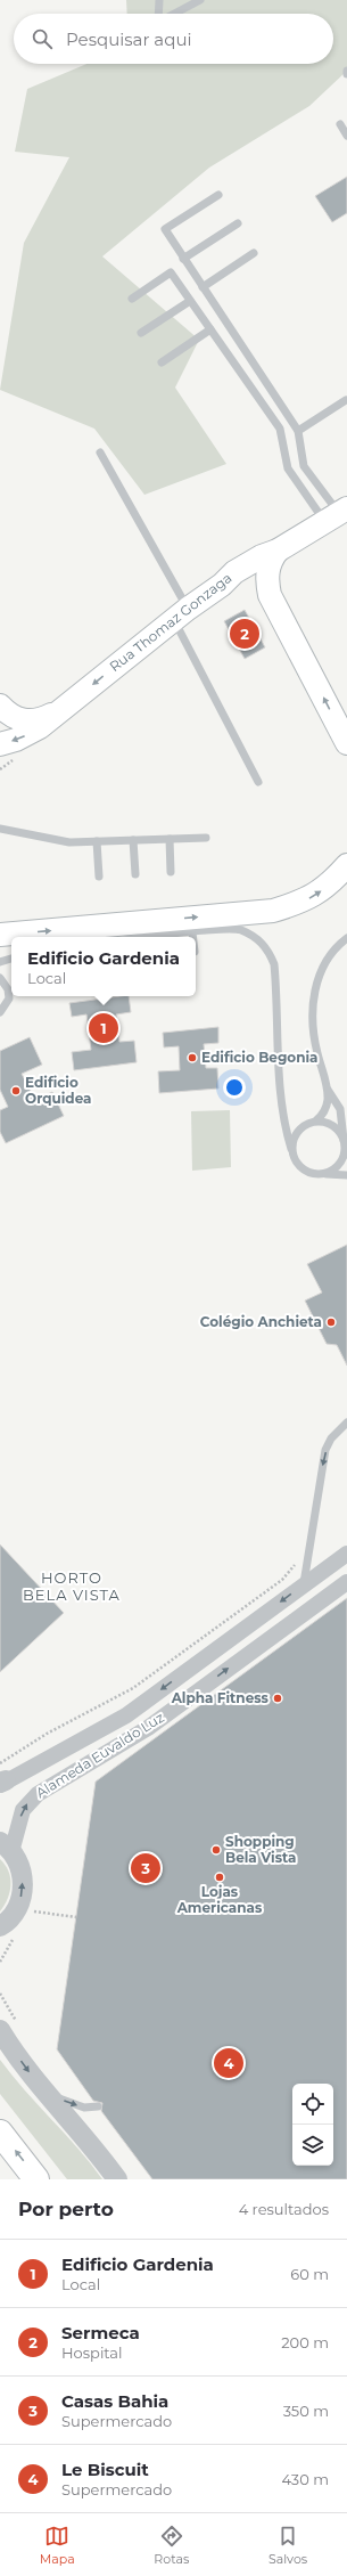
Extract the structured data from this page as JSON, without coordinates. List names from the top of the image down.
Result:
{
  "streets": {
    "main road": ["Rua Thomaz Gonzaga"],
    "street": ["Alameda Euvaldo Luz"]
  },
  "one_way": ["Rua Thomaz Gonzaga"],
  "districts": ["HORTO BELA VISTA"],
  "places": [
    "Edificio Begonia",
    "Edificio Orquidea",
    "Colégio Anchieta",
    "Alpha Fitness",
    "Shopping Bela Vista",
    "Lojas Americanas"
  ],
  "page": {
    "search": "Pesquisar aqui",
    "pins": [
      "2",
      "1",
      "3",
      "4"
    ],
    "popup": ["Edificio Gardenia", "Local"],
    "heading": ["Por perto", "4 resultados"],
    "list": [
      {
        "mark": "1",
        "name": "Edificio Gardenia",
        "note": "Local",
        "value": "60 m"
      },
      {
        "mark": "2",
        "name": "Sermeca",
        "note": "Hospital",
        "value": "200 m"
      },
      {
        "mark": "3",
        "name": "Casas Bahia",
        "note": "Supermercado",
        "value": "350 m"
      },
      {
        "mark": "4",
        "name": "Le Biscuit",
        "note": "Supermercado",
        "value": "430 m"
      }
    ],
    "nav": ["Mapa", "Rotas", "Salvos"]
  }
}
